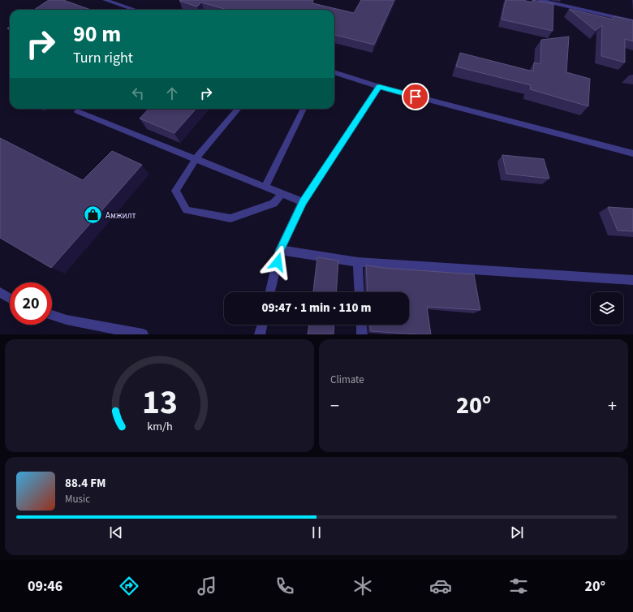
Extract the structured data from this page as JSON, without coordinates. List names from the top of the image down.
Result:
{
  "places": {
    "shop": ["Амжилт"]
  },
  "page": {
    "turn": ["90 m", "Turn right"],
    "limit": "20",
    "trip": "09:47 · 1 min · 110 m",
    "tile": "Climate",
    "heat": ["−", "20°", "+"],
    "song": ["88.4 FM", "Music"],
    "tabs": ["09:46", "20°"],
    "gauge": ["13", "km/h"]
  }
}
